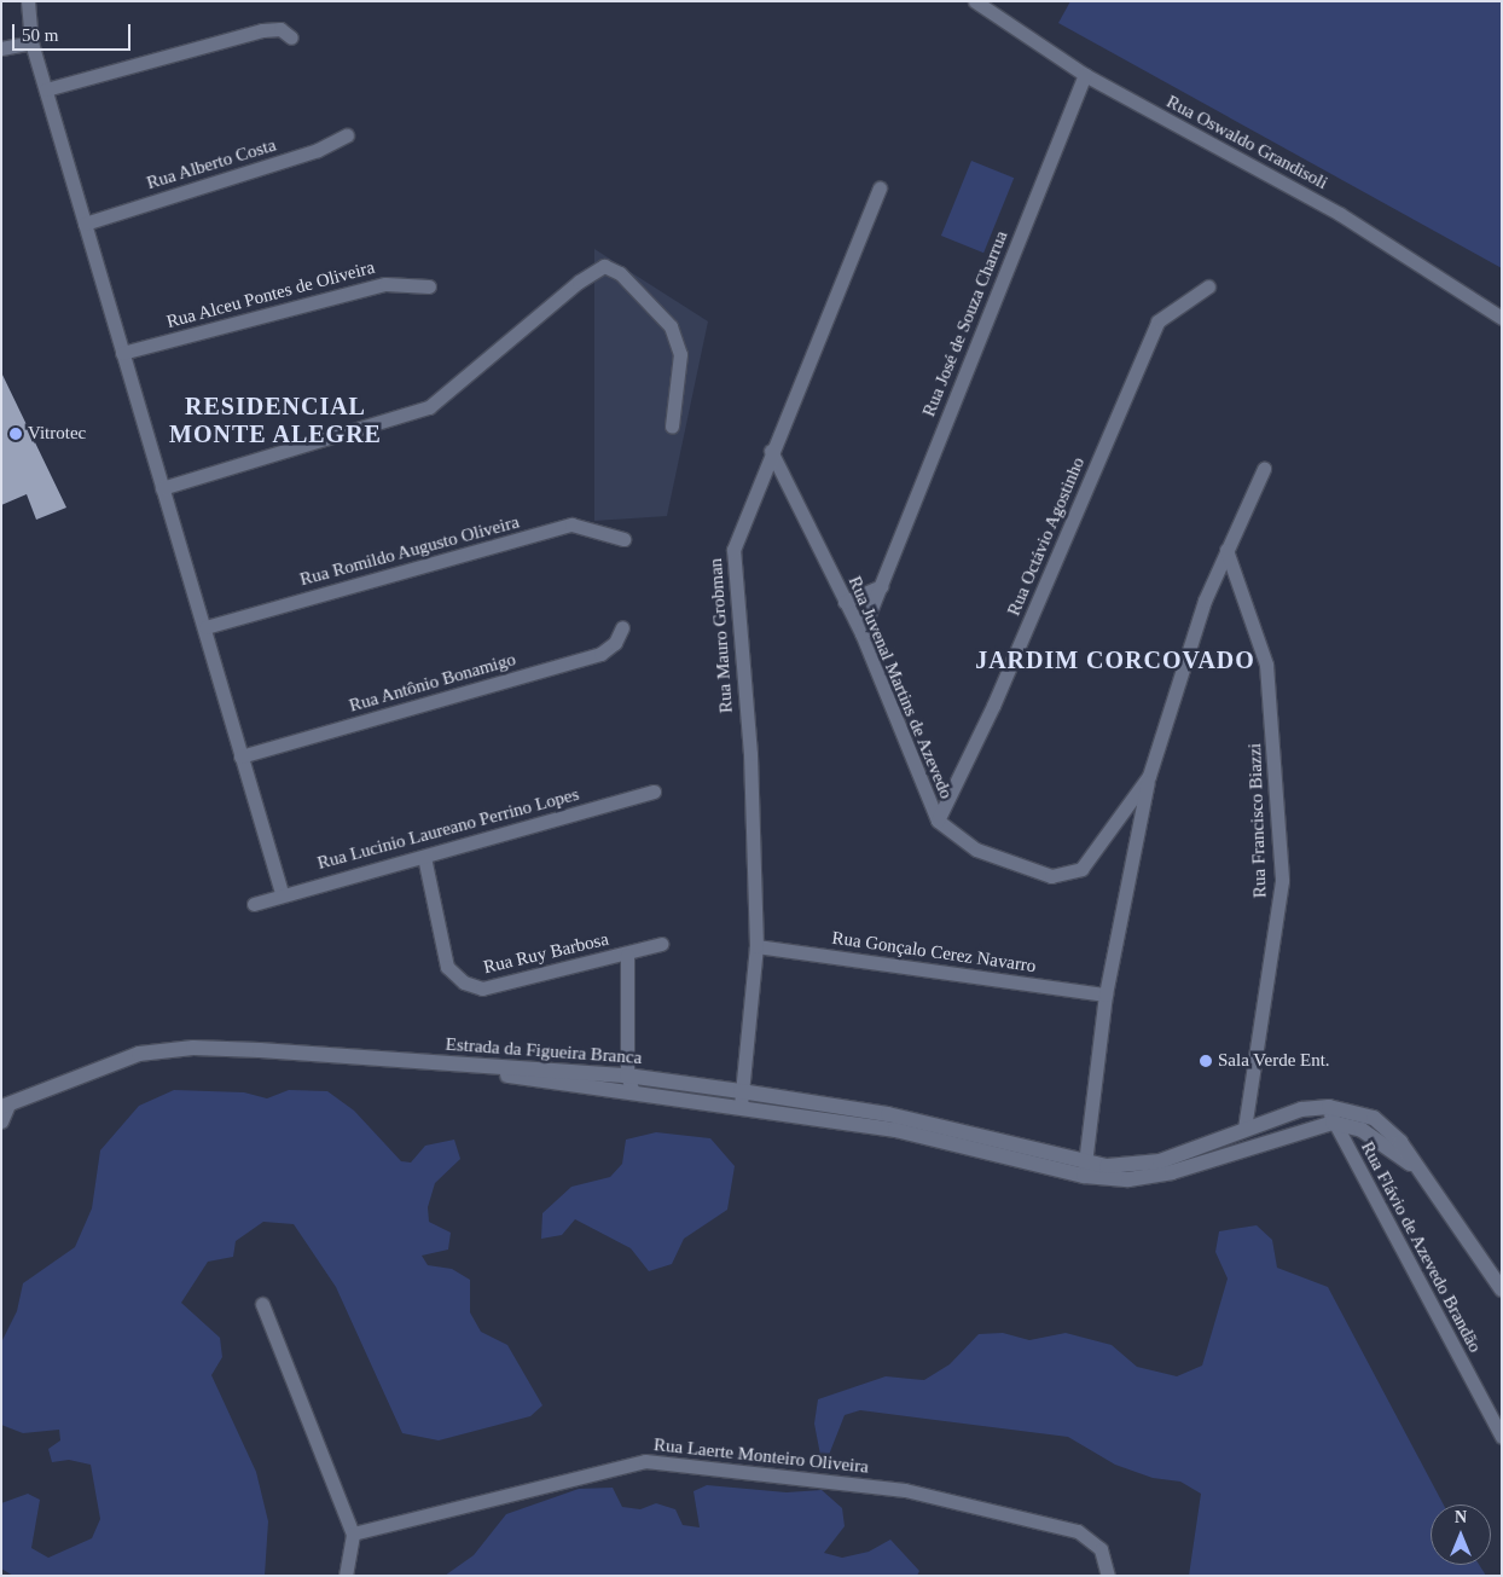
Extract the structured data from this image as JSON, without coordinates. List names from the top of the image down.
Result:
{
  "streets": {
    "main road": ["Estrada da Figueira Branca"],
    "street": [
      "Rua Oswaldo Grandisoli",
      "Rua Alberto Costa",
      "Rua Alceu Pontes de Oliveira",
      "Rua José de Souza Charrua",
      "Rua Octávio Agostinho",
      "Rua Romildo Augusto Oliveira",
      "Rua Mauro Grobman",
      "Rua Antônio Bonamigo",
      "Rua Juvenal Martins de Azevedo",
      "Rua Francisco Biazzi",
      "Rua Lucinio Laureano Perrino Lopes",
      "Rua Gonçalo Cerez Navarro",
      "Rua Ruy Barbosa",
      "Rua Flávio de Azevedo Brandão",
      "Rua Laerte Monteiro Oliveira"
    ]
  },
  "crossings": [
    ["Rua Oswaldo Grandisoli", "Rua José de Souza Charrua"],
    ["Rua José de Souza Charrua", "Rua Juvenal Martins de Azevedo"],
    ["Rua Octávio Agostinho", "Rua Juvenal Martins de Azevedo"],
    ["Rua Mauro Grobman", "Rua Juvenal Martins de Azevedo"],
    ["Rua Mauro Grobman", "Rua Gonçalo Cerez Navarro"],
    ["Rua Mauro Grobman", "Estrada da Figueira Branca"],
    ["Rua Juvenal Martins de Azevedo", "Rua Francisco Biazzi"],
    ["Rua Francisco Biazzi", "Estrada da Figueira Branca"],
    ["Rua Lucinio Laureano Perrino Lopes", "Rua Ruy Barbosa"],
    ["Estrada da Figueira Branca", "Rua Flávio de Azevedo Brandão"]
  ],
  "districts": ["RESIDENCIAL MONTE ALEGRE", "JARDIM CORCOVADO"],
  "places": ["Vitrotec", "Sala Verde Ent."],
  "scale_bar": "50 m",
  "north": "top"
}
